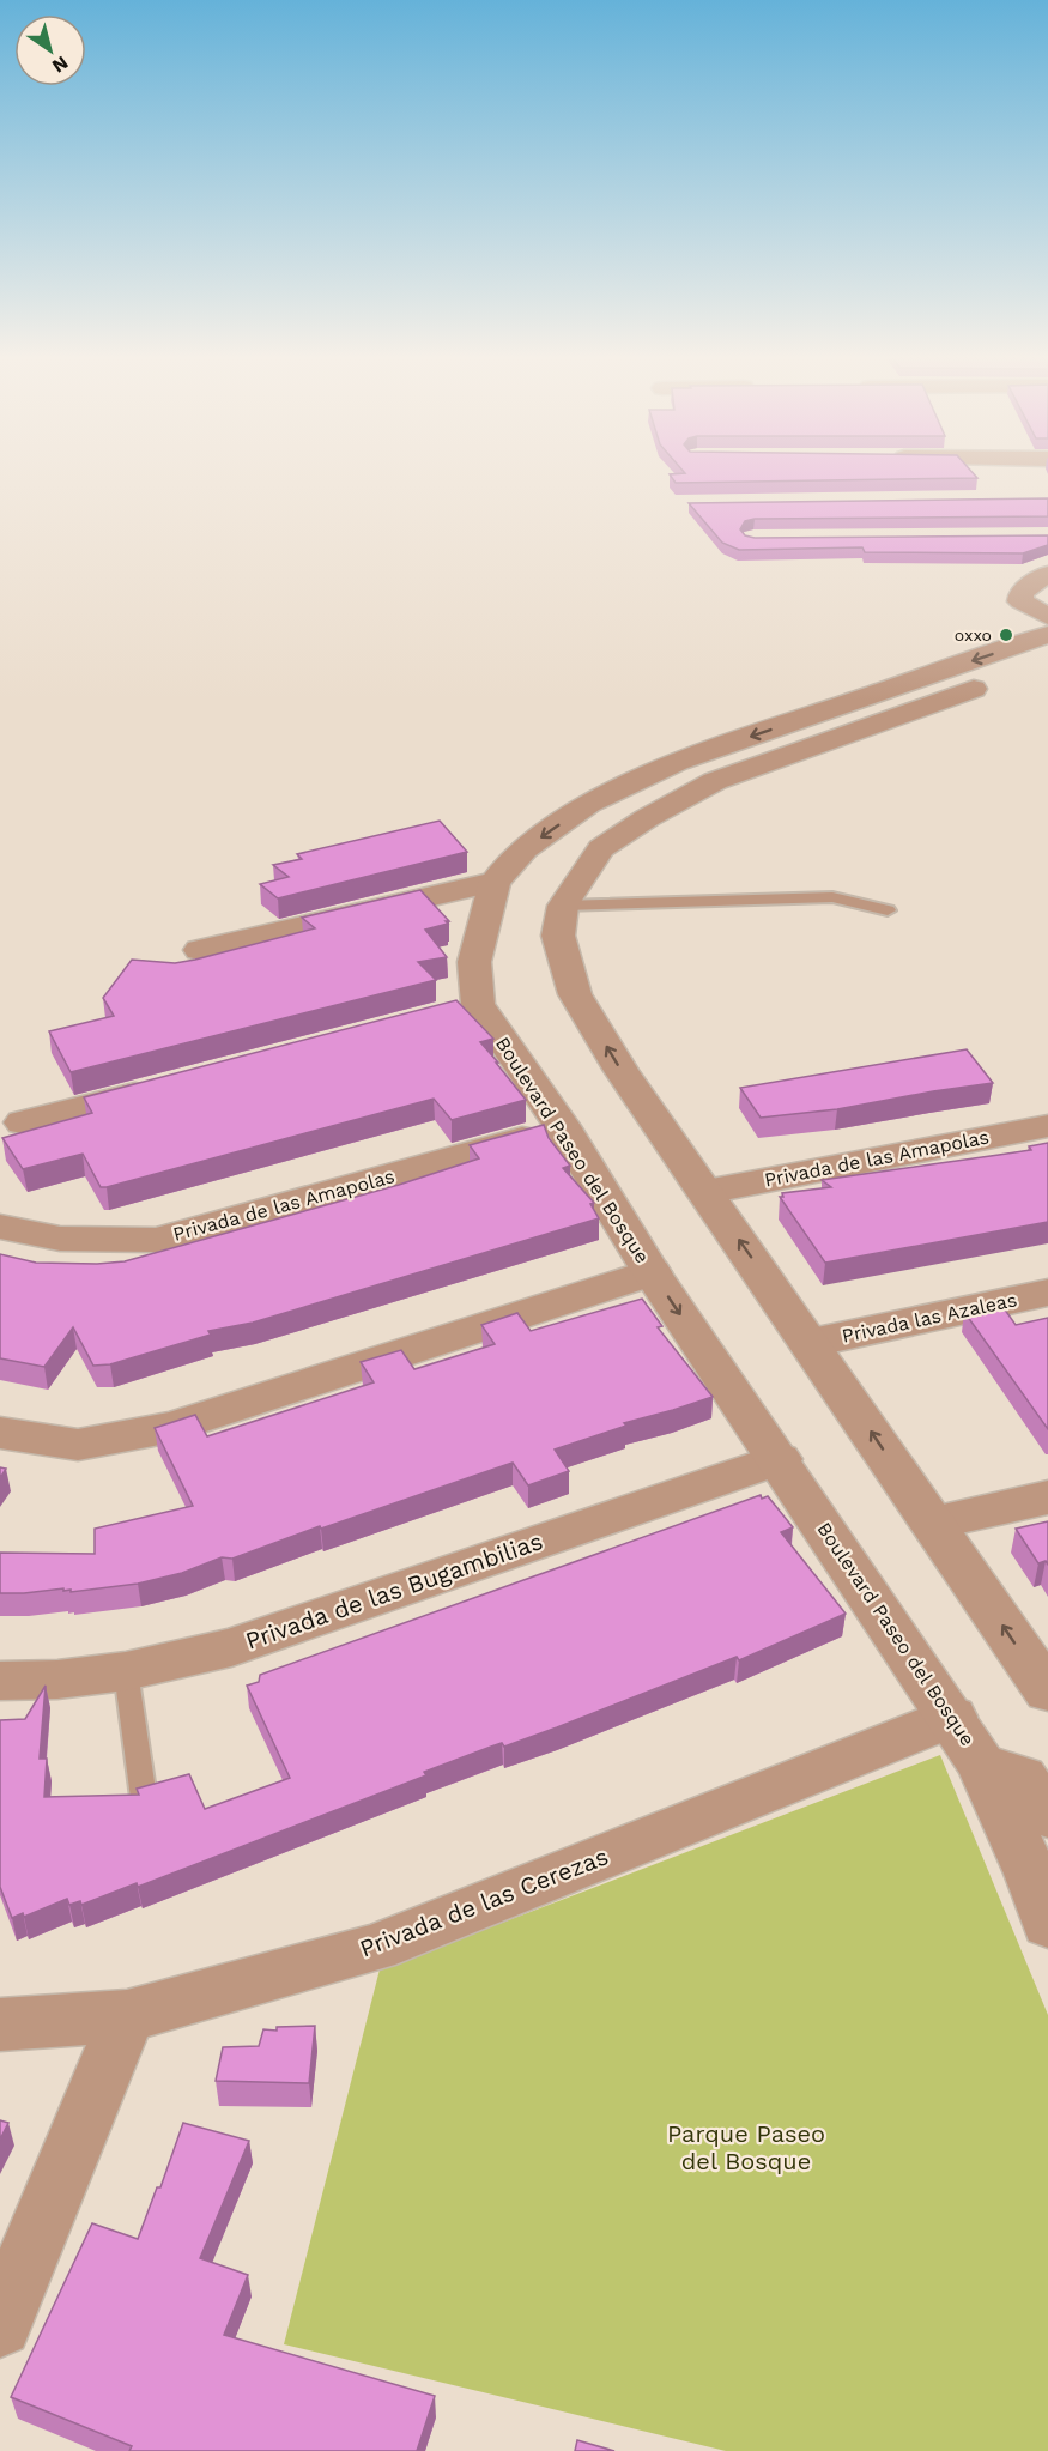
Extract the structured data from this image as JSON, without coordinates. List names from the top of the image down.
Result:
{
  "streets": {
    "street": [
      "Boulevard Paseo del Bosque",
      "Privada de las Amapolas",
      "Privada las Azaleas",
      "Privada de las Bugambilias",
      "Privada de las Cerezas"
    ]
  },
  "crossings": [
    ["Boulevard Paseo del Bosque", "Privada de las Amapolas"],
    ["Boulevard Paseo del Bosque", "Privada de las Bugambilias"],
    ["Boulevard Paseo del Bosque", "Privada de las Cerezas"]
  ],
  "parks": ["Parque Paseo del Bosque"],
  "places": ["oxxo"],
  "north": "bottom right"
}
